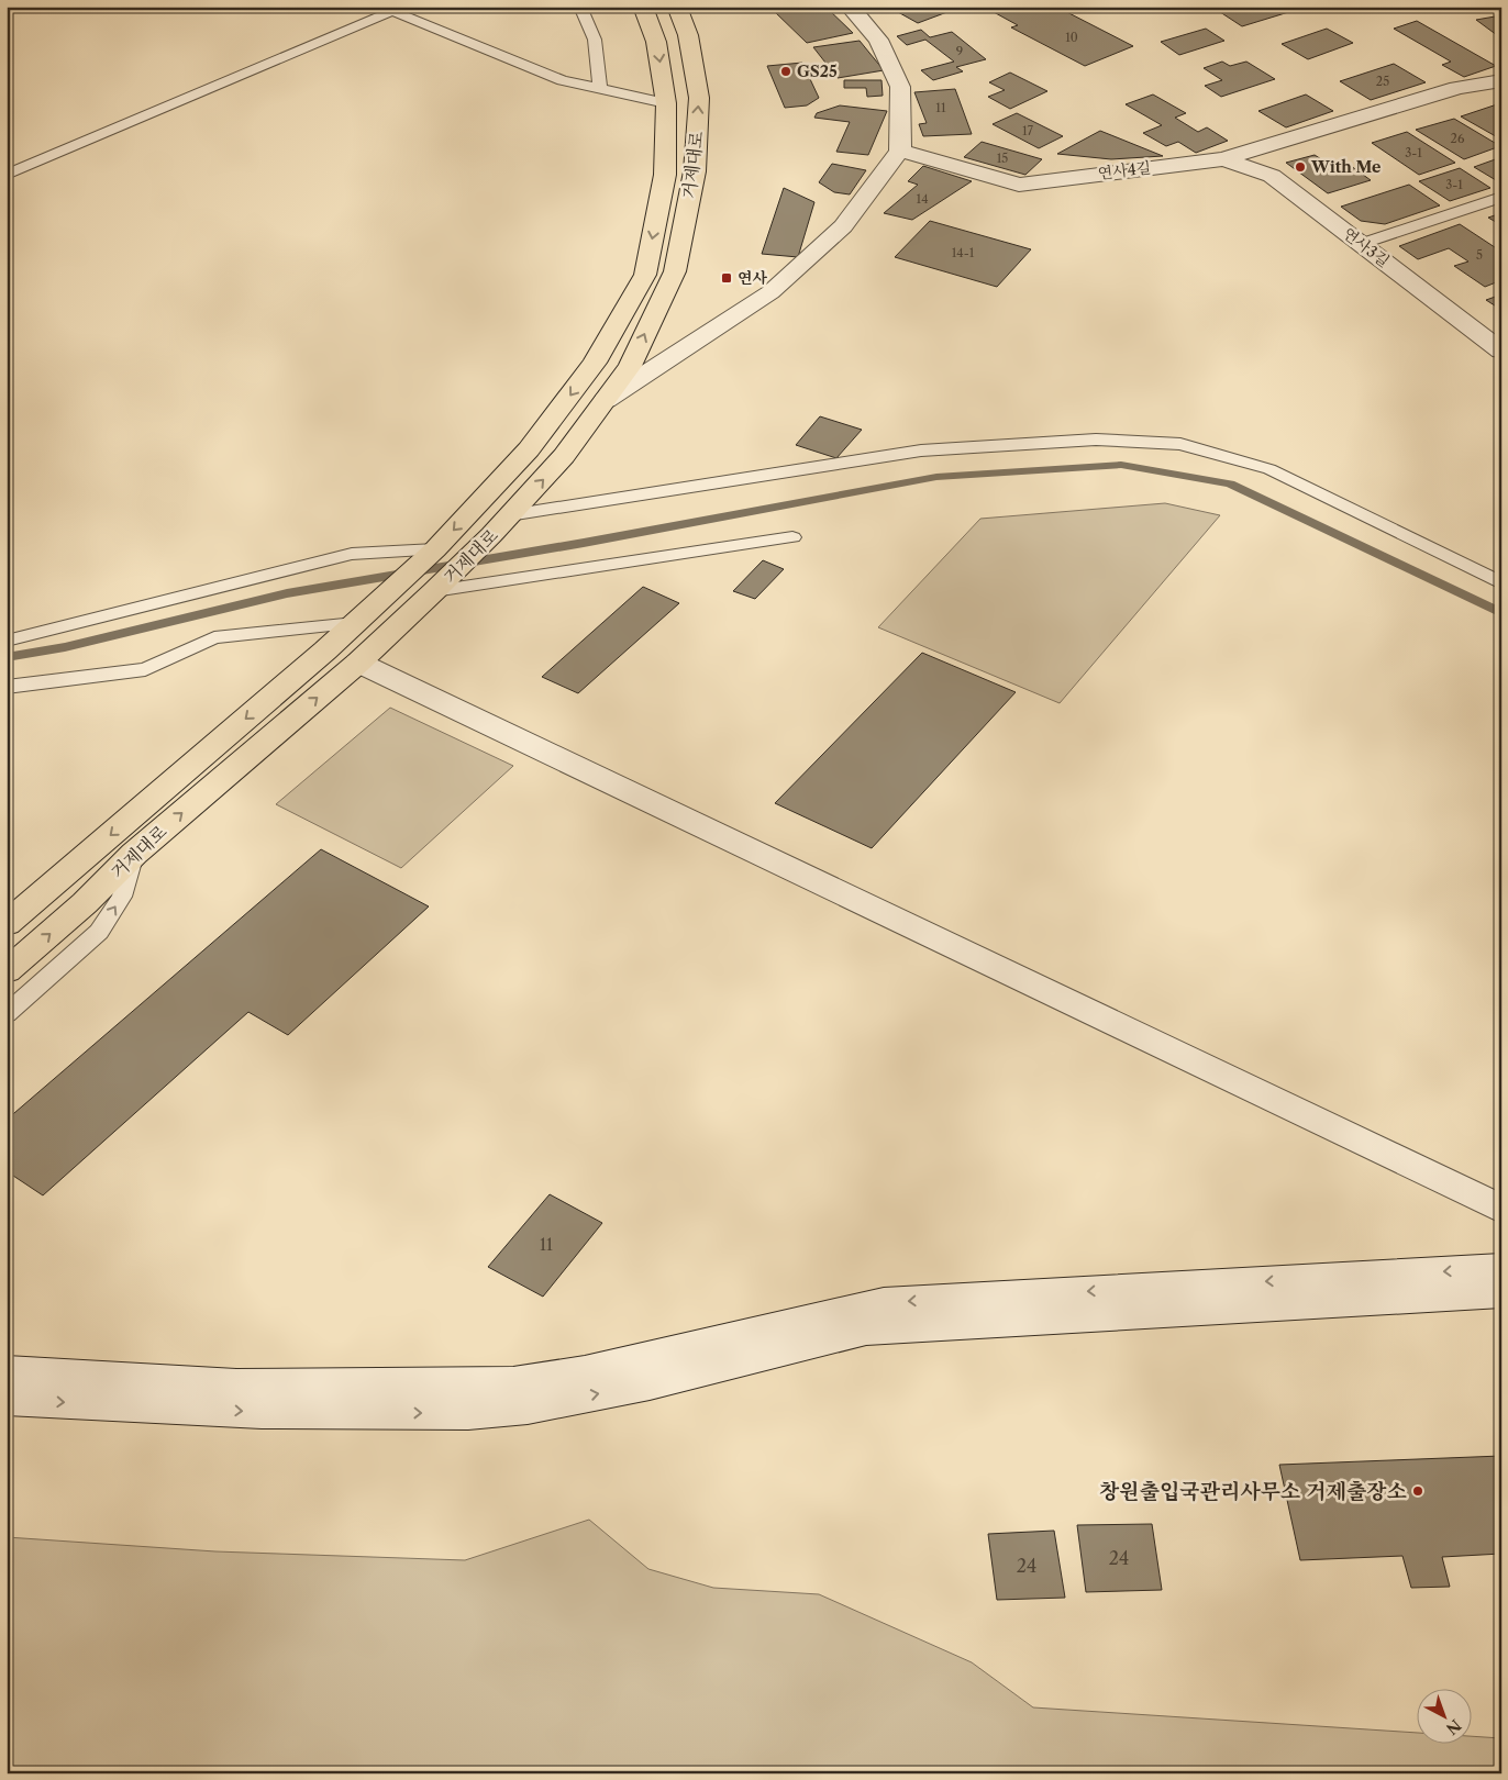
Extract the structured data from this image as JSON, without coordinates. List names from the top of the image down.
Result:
{
  "streets": {
    "main road": ["거제대로"],
    "street": ["연사4길", "연사3길"]
  },
  "crossings": [
    ["연사4길", "연사3길"]
  ],
  "places": {
    "other": ["GS25", "With Me", "창원출입국관리사무소 거제출장소"],
    "transit": ["연사"]
  },
  "house_numbers": [
    "10",
    "9",
    "25",
    "11",
    "17",
    "26",
    "3-1",
    "15",
    "3-1",
    "14",
    "14-1",
    "5",
    "11",
    "24",
    "24"
  ],
  "north": "bottom right"
}
